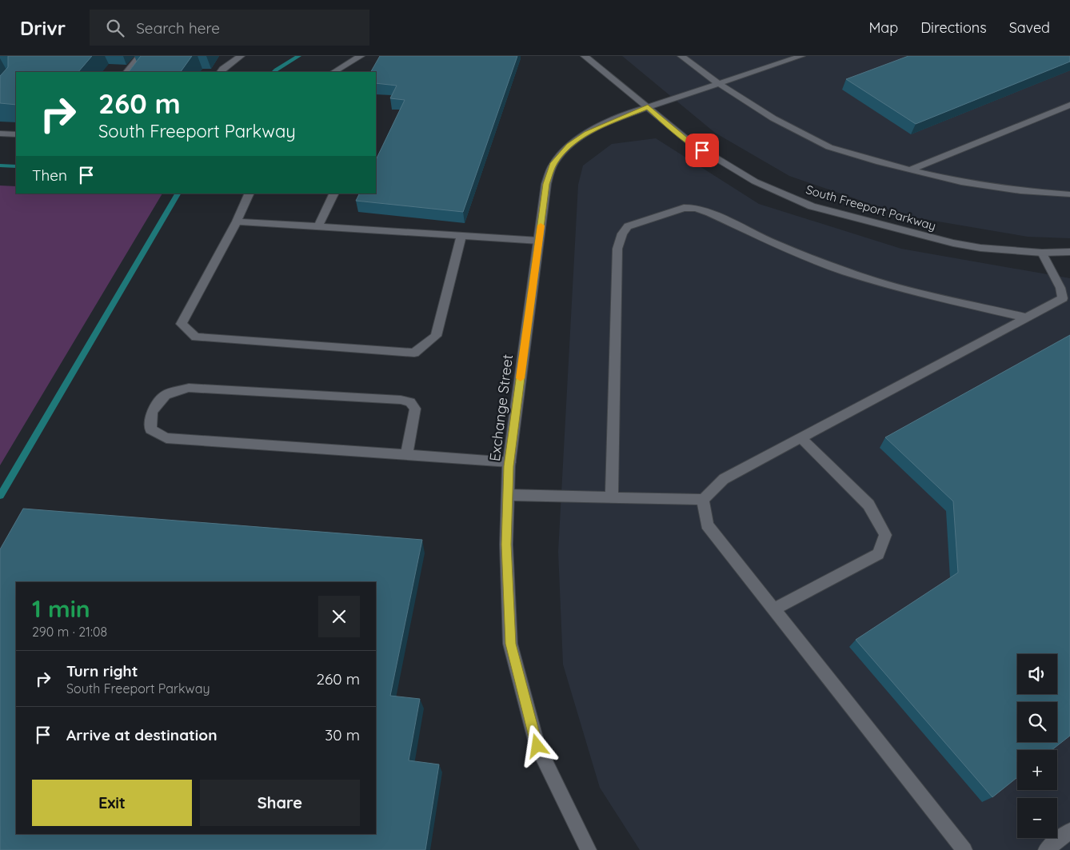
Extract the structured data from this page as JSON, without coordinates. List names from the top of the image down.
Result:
{
  "streets": {
    "street": ["South Freeport Parkway", "Exchange Street"]
  },
  "crossings": [
    ["South Freeport Parkway", "Exchange Street"]
  ],
  "page": {
    "header": "Drivr",
    "search": "Search here",
    "nav": ["Map", "Directions", "Saved"],
    "turn": ["260 m", "South Freeport Parkway"],
    "then": "Then",
    "heading": ["1 min", "290 m · 21:08"],
    "list": [
      {
        "name": "Turn right",
        "note": "South Freeport Parkway",
        "value": "260 m"
      },
      {
        "name": "Arrive at destination",
        "value": "30 m"
      }
    ],
    "map_buttons": ["+", "−"],
    "buttons": ["Exit", "Share"]
  }
}
